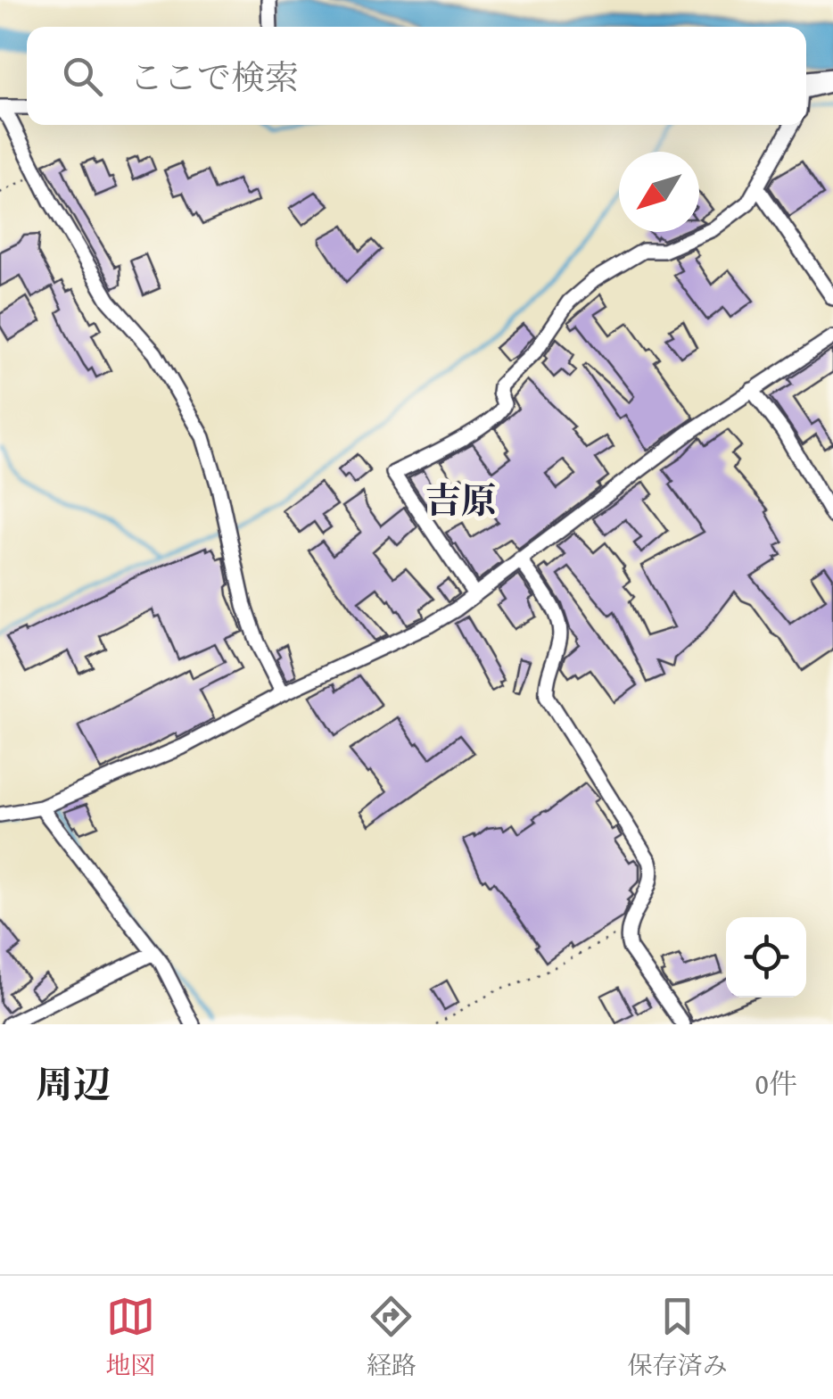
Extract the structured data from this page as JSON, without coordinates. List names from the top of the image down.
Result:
{
  "districts": ["吉原"],
  "north": "bottom left",
  "page": {
    "search": "ここで検索",
    "heading": ["周辺", "0件"],
    "nav": ["地図", "経路", "保存済み"]
  }
}
